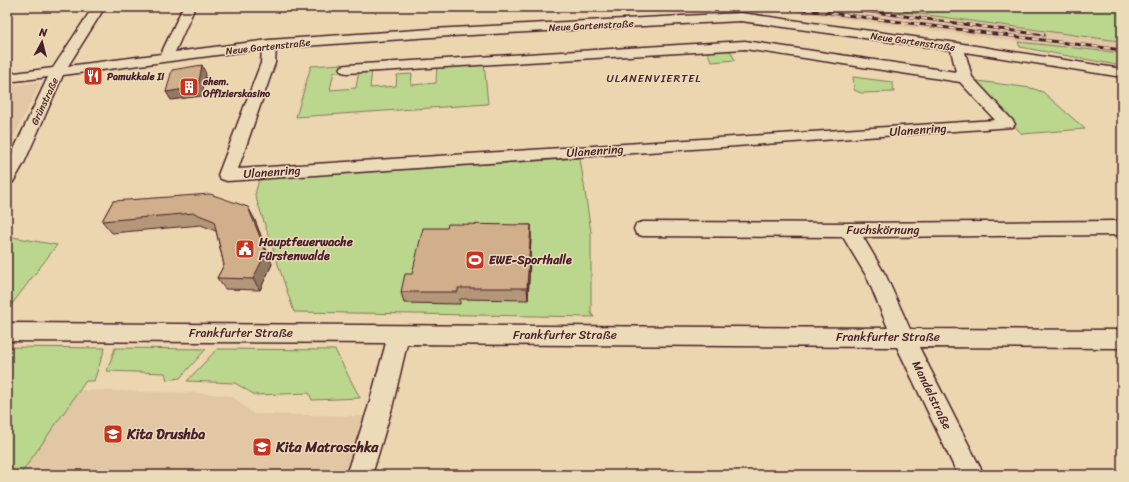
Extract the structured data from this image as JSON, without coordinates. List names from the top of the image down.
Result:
{
  "streets": {
    "street": [
      "Neue Gartenstraße",
      "Grünstraße",
      "Ulanenring",
      "Fuchskörnung",
      "Frankfurter Straße",
      "Mandelstraße"
    ]
  },
  "crossings": [
    ["Neue Gartenstraße", "Grünstraße"],
    ["Neue Gartenstraße", "Ulanenring"],
    ["Fuchskörnung", "Mandelstraße"],
    ["Frankfurter Straße", "Mandelstraße"]
  ],
  "districts": ["ULANENVIERTEL"],
  "places": {
    "restaurant": ["Pamukkale II"],
    "building": ["ehem. Offizierskasino"],
    "public building": ["Hauptfeuerwache Fürstenwalde"],
    "sports": ["EWE-Sporthalle"],
    "school or university": ["Kita Drushba", "Kita Matroschka"]
  },
  "north": "top"
}
